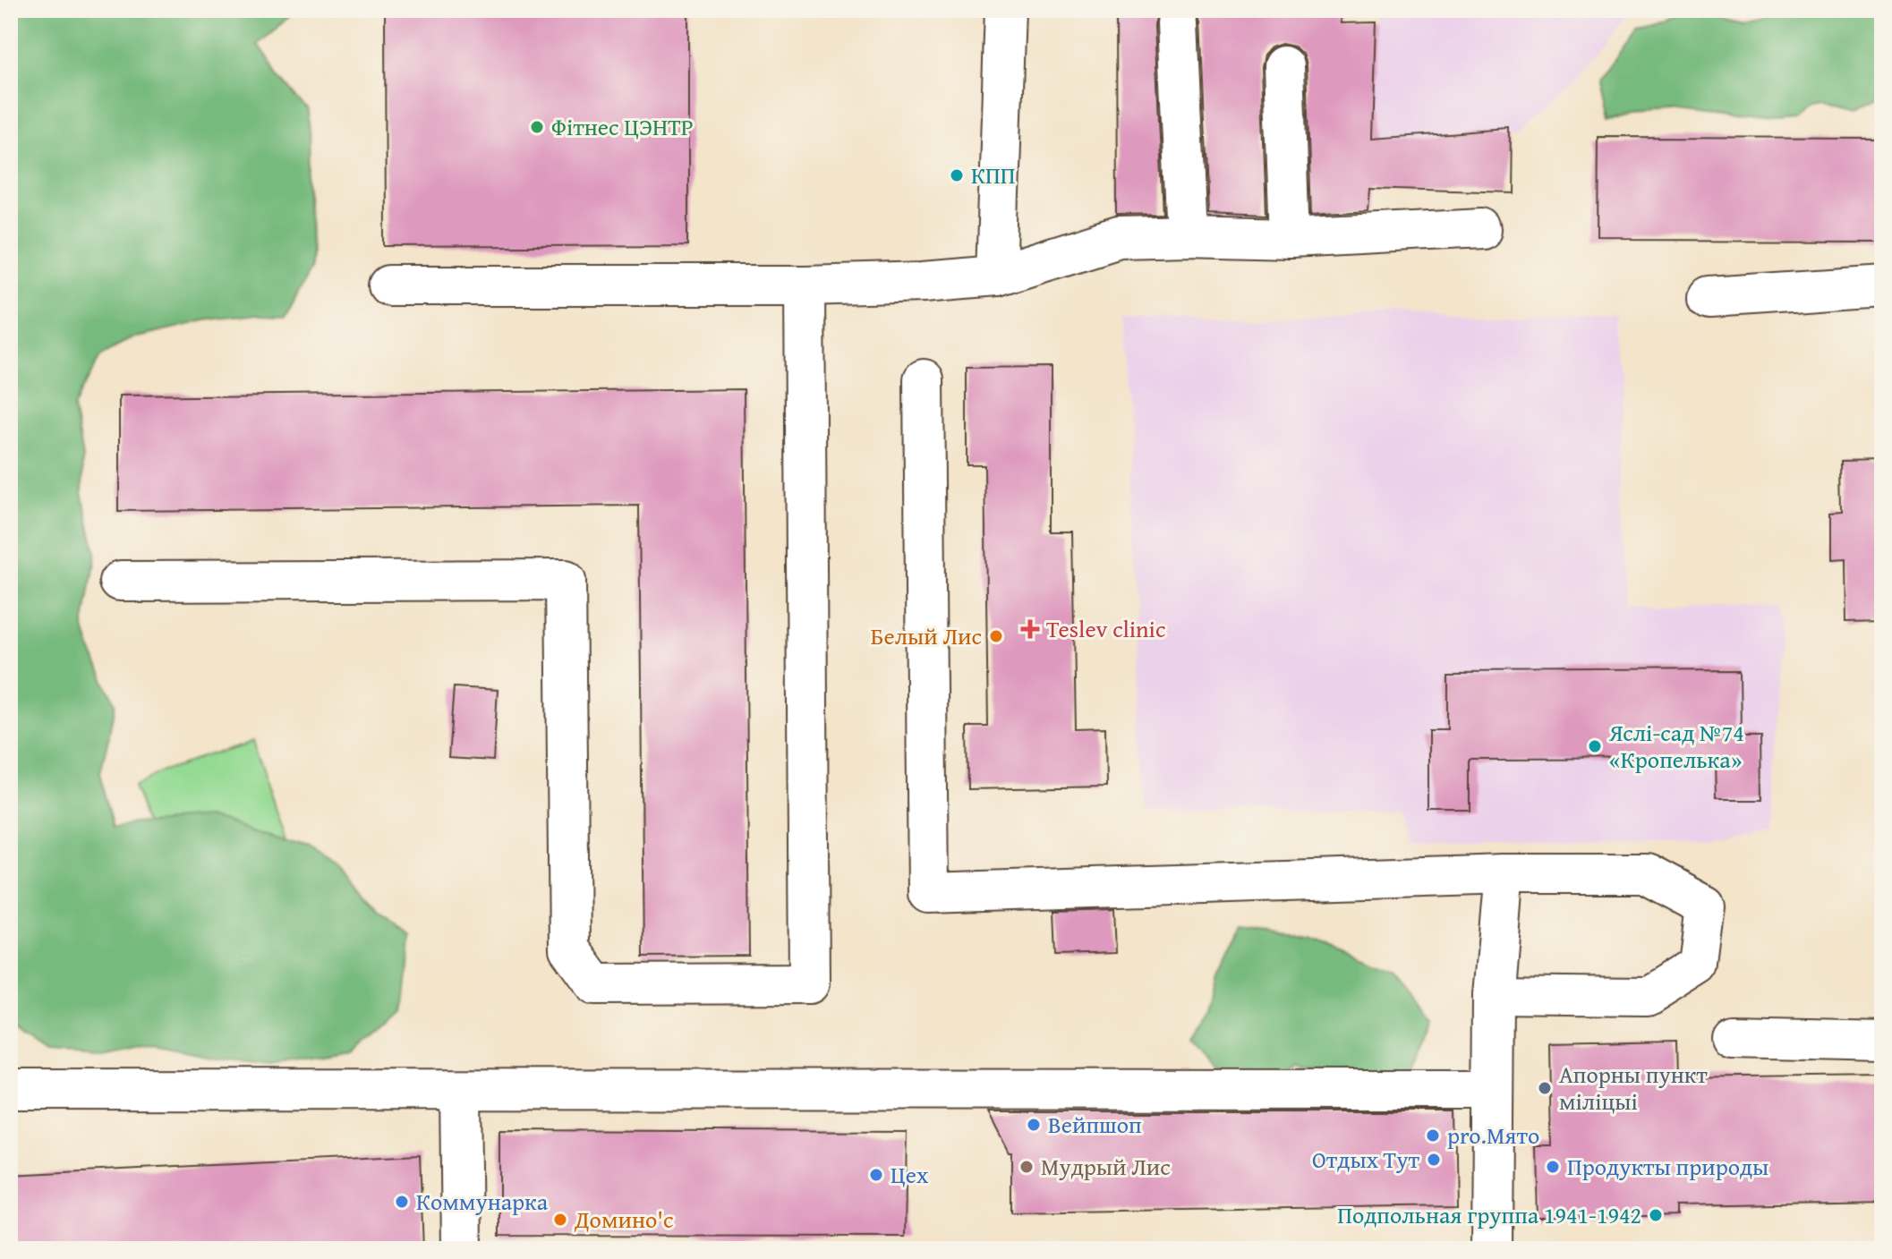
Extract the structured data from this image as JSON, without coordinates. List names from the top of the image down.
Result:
{
  "places": {
    "other": [
      "Фітнес ЦЭНТР",
      "КПП",
      "Белый Лис",
      "Яслі-сад №74 «Кропелька»",
      "Апорны пункт міліцыі",
      "Вейпшоп",
      "pro.Мято",
      "Отдых Тут",
      "Мудрый Лис",
      "Продукты природы",
      "Цех",
      "Коммунарка",
      "Подпольная группа 1941-1942",
      "Домино'c"
    ],
    "health": ["Teslev clinic"]
  }
}
